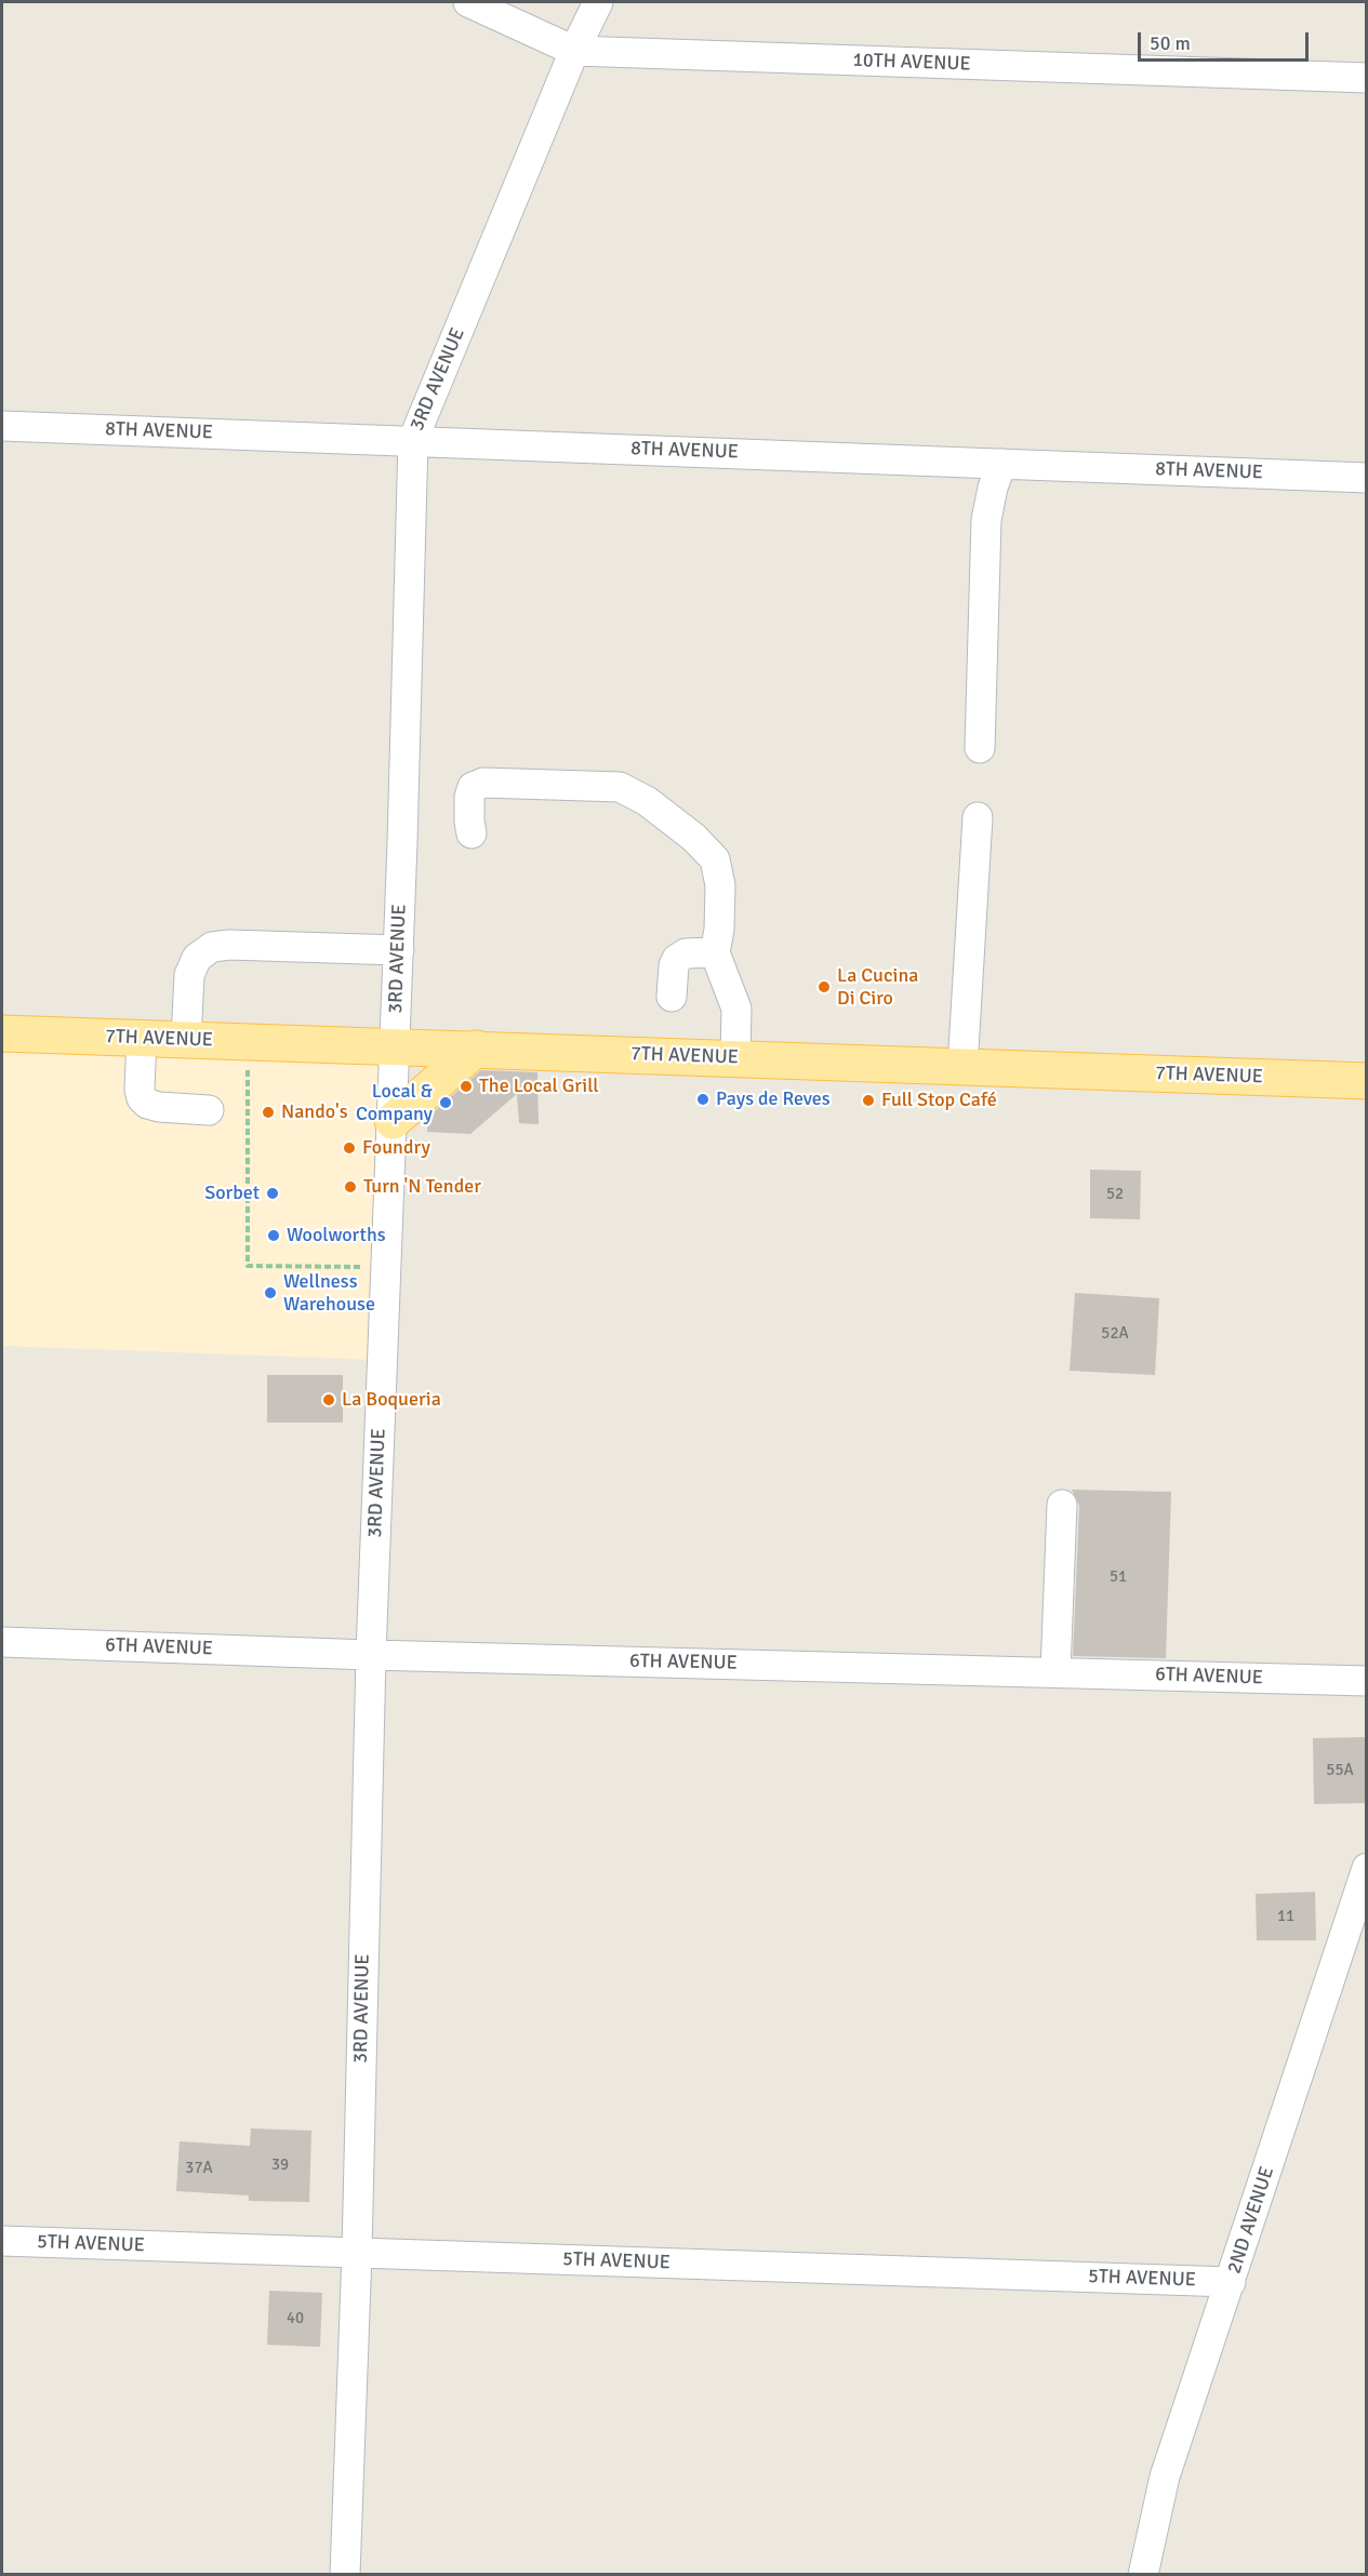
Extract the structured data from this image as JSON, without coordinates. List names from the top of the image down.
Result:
{
  "streets": {
    "main road": ["7TH AVENUE"],
    "street": [
      "10TH AVENUE",
      "3RD AVENUE",
      "8TH AVENUE",
      "6TH AVENUE",
      "2ND AVENUE",
      "5TH AVENUE"
    ]
  },
  "crossings": [
    ["10TH AVENUE", "3RD AVENUE"],
    ["3RD AVENUE", "8TH AVENUE"],
    ["3RD AVENUE", "7TH AVENUE"],
    ["3RD AVENUE", "6TH AVENUE"],
    ["3RD AVENUE", "5TH AVENUE"],
    ["2ND AVENUE", "5TH AVENUE"]
  ],
  "places": [
    "La Cucina Di Ciro",
    "The Local Grill",
    "Pays de Reves",
    "Full Stop Café",
    "Local & Company",
    "Nando's",
    "Foundry",
    "Turn 'N Tender",
    "Sorbet",
    "Woolworths",
    "Wellness Warehouse",
    "La Boqueria"
  ],
  "house_numbers": [
    "52",
    "52A",
    "51",
    "55A",
    "11",
    "39",
    "37A",
    "40"
  ],
  "scale_bar": "50 m"
}
